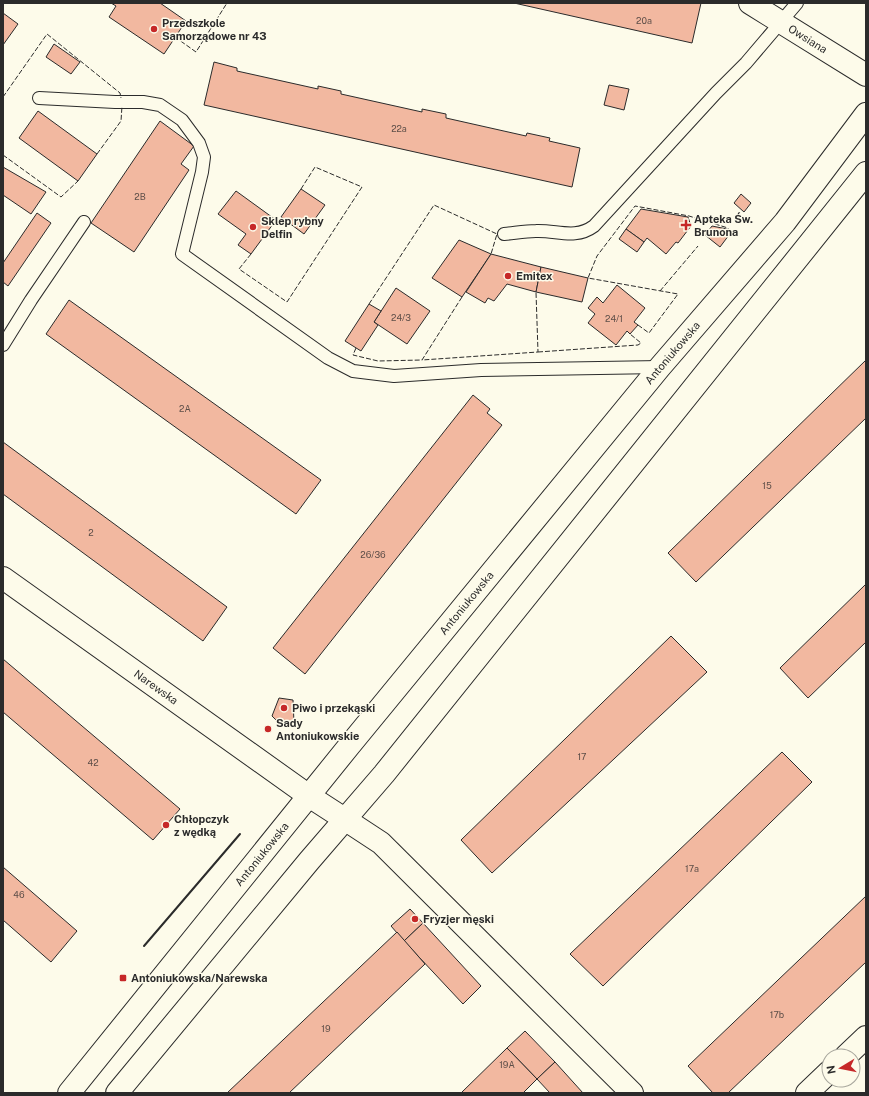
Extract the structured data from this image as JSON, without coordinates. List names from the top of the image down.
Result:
{
  "streets": {
    "main road": ["Owsiana", "Antoniukowska", "Narewska"]
  },
  "crossings": [
    ["Antoniukowska", "Narewska"]
  ],
  "places": {
    "other": [
      "Przedszkole Samorządowe nr 43",
      "Sklep rybny Delfin",
      "Emitex",
      "Piwo i przekąski",
      "Sady Antoniukowskie",
      "Chłopczyk z wędką",
      "Fryzjer męski"
    ],
    "health": ["Apteka Św. Brunona"],
    "transit": ["Antoniukowska/Narewska"]
  },
  "house_numbers": [
    "20a",
    "22a",
    "2B",
    "24/3",
    "24/1",
    "2A",
    "15",
    "2",
    "26/36",
    "17",
    "42",
    "17a",
    "46",
    "17b",
    "19",
    "19A"
  ],
  "north": "left"
}
